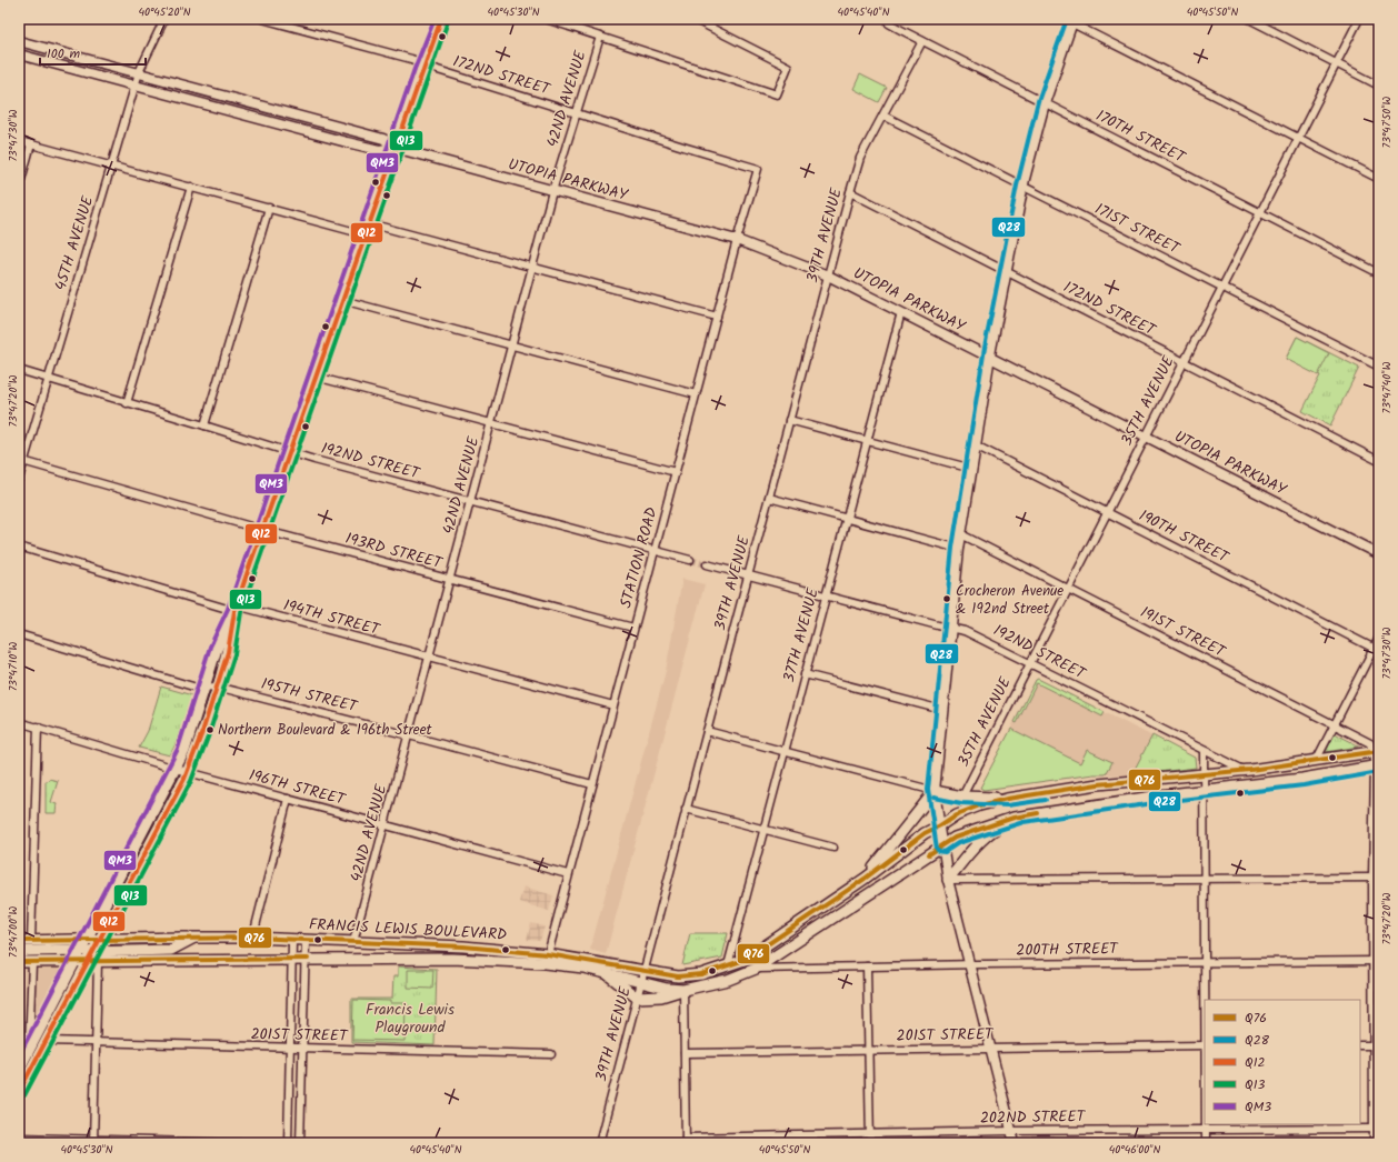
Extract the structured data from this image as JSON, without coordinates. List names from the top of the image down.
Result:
{
  "streets": {
    "main road": ["UTOPIA PARKWAY", "FRANCIS LEWIS BOULEVARD"],
    "street": [
      "172ND STREET",
      "42ND AVENUE",
      "170TH STREET",
      "171ST STREET",
      "39TH AVENUE",
      "45TH AVENUE",
      "35TH AVENUE",
      "192ND STREET",
      "190TH STREET",
      "193RD STREET",
      "STATION ROAD",
      "194TH STREET",
      "191ST STREET",
      "37TH AVENUE",
      "195TH STREET",
      "196TH STREET",
      "200TH STREET",
      "201ST STREET",
      "202ND STREET"
    ]
  },
  "crossings": [
    ["172ND STREET", "42ND AVENUE"],
    ["172ND STREET", "39TH AVENUE"],
    ["172ND STREET", "35TH AVENUE"],
    ["172ND STREET", "STATION ROAD"],
    ["42ND AVENUE", "UTOPIA PARKWAY"],
    ["42ND AVENUE", "192ND STREET"],
    ["42ND AVENUE", "193RD STREET"],
    ["42ND AVENUE", "194TH STREET"],
    ["42ND AVENUE", "195TH STREET"],
    ["42ND AVENUE", "196TH STREET"],
    ["42ND AVENUE", "FRANCIS LEWIS BOULEVARD"],
    ["170TH STREET", "39TH AVENUE"],
    ["170TH STREET", "35TH AVENUE"],
    ["UTOPIA PARKWAY", "39TH AVENUE"],
    ["UTOPIA PARKWAY", "45TH AVENUE"],
    ["UTOPIA PARKWAY", "35TH AVENUE"],
    ["UTOPIA PARKWAY", "STATION ROAD"],
    ["UTOPIA PARKWAY", "37TH AVENUE"],
    ["171ST STREET", "39TH AVENUE"],
    ["171ST STREET", "35TH AVENUE"],
    ["39TH AVENUE", "192ND STREET"],
    ["39TH AVENUE", "FRANCIS LEWIS BOULEVARD"],
    ["45TH AVENUE", "192ND STREET"],
    ["45TH AVENUE", "193RD STREET"],
    ["35TH AVENUE", "192ND STREET"],
    ["35TH AVENUE", "190TH STREET"],
    ["35TH AVENUE", "191ST STREET"],
    ["192ND STREET", "STATION ROAD"],
    ["192ND STREET", "37TH AVENUE"],
    ["192ND STREET", "FRANCIS LEWIS BOULEVARD"],
    ["193RD STREET", "STATION ROAD"],
    ["STATION ROAD", "194TH STREET"],
    ["STATION ROAD", "195TH STREET"],
    ["STATION ROAD", "196TH STREET"],
    ["STATION ROAD", "FRANCIS LEWIS BOULEVARD"],
    ["191ST STREET", "FRANCIS LEWIS BOULEVARD"],
    ["37TH AVENUE", "FRANCIS LEWIS BOULEVARD"],
    ["FRANCIS LEWIS BOULEVARD", "200TH STREET"]
  ],
  "parks": ["Francis Lewis Playground"],
  "places": ["Crocheron Avenue & 192nd Street", "Northern Boulevard & 196th Street"],
  "lines": [
    "transit line Q28",
    "transit line Q12",
    "transit line QM3",
    "transit line Q13",
    "transit line Q76"
  ],
  "legend": [
    "Q76",
    "Q28",
    "Q12",
    "Q13",
    "QM3"
  ],
  "scale_bar": "100 m",
  "coordinates": [
    "40°45'20\"N",
    "40°45'30\"N",
    "40°45'40\"N",
    "40°45'50\"N",
    "73°47'50\"W",
    "73°47'30\"W",
    "73°47'40\"W",
    "73°47'20\"W",
    "73°47'10\"W",
    "73°47'00\"W",
    "40°46'00\"N"
  ]
}
